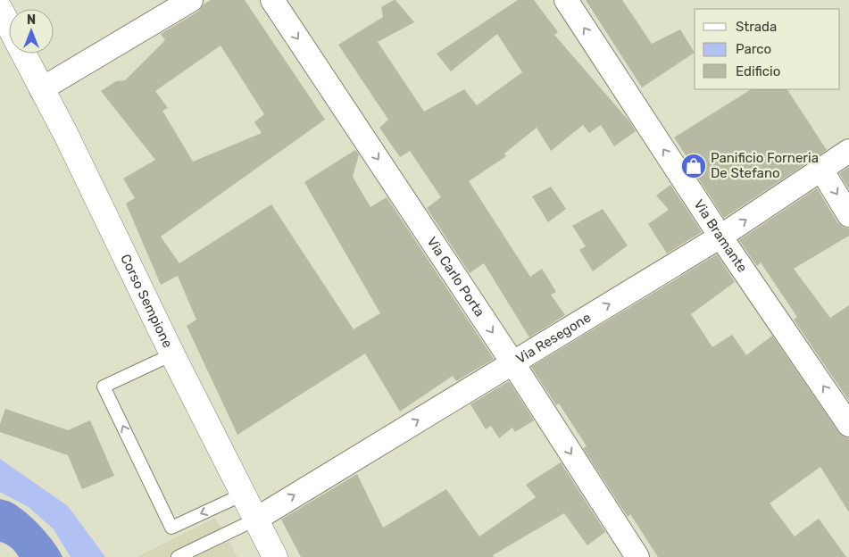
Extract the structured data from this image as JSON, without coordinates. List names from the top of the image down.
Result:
{
  "streets": {
    "main road": ["Corso Sempione"],
    "street": ["Via Bramante", "Via Carlo Porta", "Via Resegone"]
  },
  "crossings": [
    ["Via Bramante", "Via Resegone"],
    ["Via Carlo Porta", "Via Resegone"],
    ["Corso Sempione", "Via Resegone"]
  ],
  "one_way": ["Via Bramante", "Via Carlo Porta", "Via Resegone"],
  "places": {
    "shop": ["Panificio Forneria De Stefano"]
  },
  "legend": ["Strada", "Parco", "Edificio"],
  "north": "top"
}
